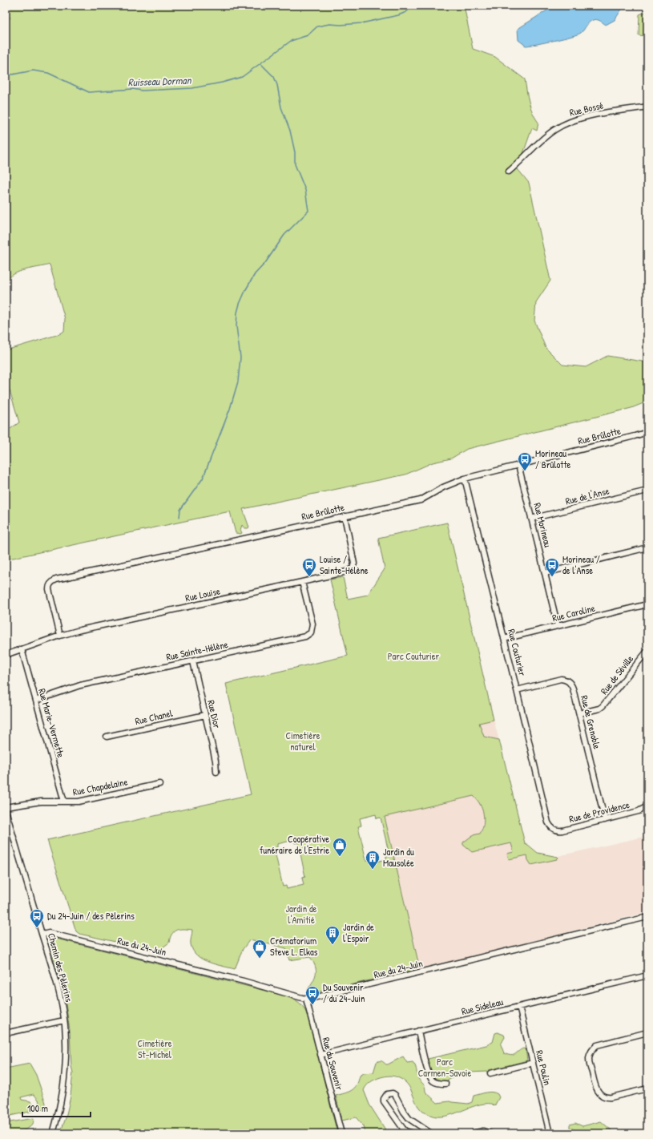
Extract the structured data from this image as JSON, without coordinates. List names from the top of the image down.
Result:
{
  "streets": {
    "street": [
      "Rue Bossé",
      "Rue Brûlotte",
      "Rue de l'Anse",
      "Rue Morineau",
      "Rue Louise",
      "Rue Caroline",
      "Rue Sainte-Hélène",
      "Rue Couturier",
      "Rue de Séville",
      "Rue Dior",
      "Rue Chanel",
      "Rue de Grenoble",
      "Rue Marie-Vermette",
      "Rue Chapdelaine",
      "Rue de Providence",
      "Rue du 24-Juin",
      "Chemin des Pèlerins",
      "Rue Sideleau",
      "Rue du Souvenir",
      "Rue Poulin"
    ]
  },
  "crossings": [
    ["Rue Brûlotte", "Rue Morineau"],
    ["Rue Brûlotte", "Rue Louise"],
    ["Rue Brûlotte", "Rue Couturier"],
    ["Rue de l'Anse", "Rue Morineau"],
    ["Rue Morineau", "Rue Caroline"],
    ["Rue Louise", "Rue Sainte-Hélène"],
    ["Rue Louise", "Rue Marie-Vermette"],
    ["Rue Caroline", "Rue Couturier"],
    ["Rue Sainte-Hélène", "Rue Dior"],
    ["Rue Sainte-Hélène", "Rue Marie-Vermette"],
    ["Rue Couturier", "Rue de Grenoble"],
    ["Rue Couturier", "Rue de Providence"],
    ["Rue de Séville", "Rue de Grenoble"],
    ["Rue Dior", "Rue Chanel"],
    ["Rue de Grenoble", "Rue de Providence"],
    ["Rue Marie-Vermette", "Rue Chapdelaine"],
    ["Rue du 24-Juin", "Chemin des Pèlerins"],
    ["Rue du 24-Juin", "Rue du Souvenir"],
    ["Rue Sideleau", "Rue du Souvenir"],
    ["Rue Sideleau", "Rue Poulin"]
  ],
  "water": ["Ruisseau Dorman"],
  "parks": [
    "Parc Couturier",
    "Cimetière naturel",
    "Jardin de l'Amitié",
    "Cimetière St-Michel",
    "Parc Carmen-Savoie"
  ],
  "places": {
    "bus stop": [
      "Morineau / Brûlotte",
      "Louise / Sainte-Hélène",
      "Morineau / de l'Anse",
      "Du 24-Juin / des Pèlerins",
      "Du Souvenir / du 24-Juin"
    ],
    "shop": ["Coopérative funéraire de l'Estrie", "Crématorium Steve L. Elkas"],
    "building": ["Jardin du Mausolée", "Jardin de l'Espoir"]
  },
  "scale_bar": "100 m"
}
